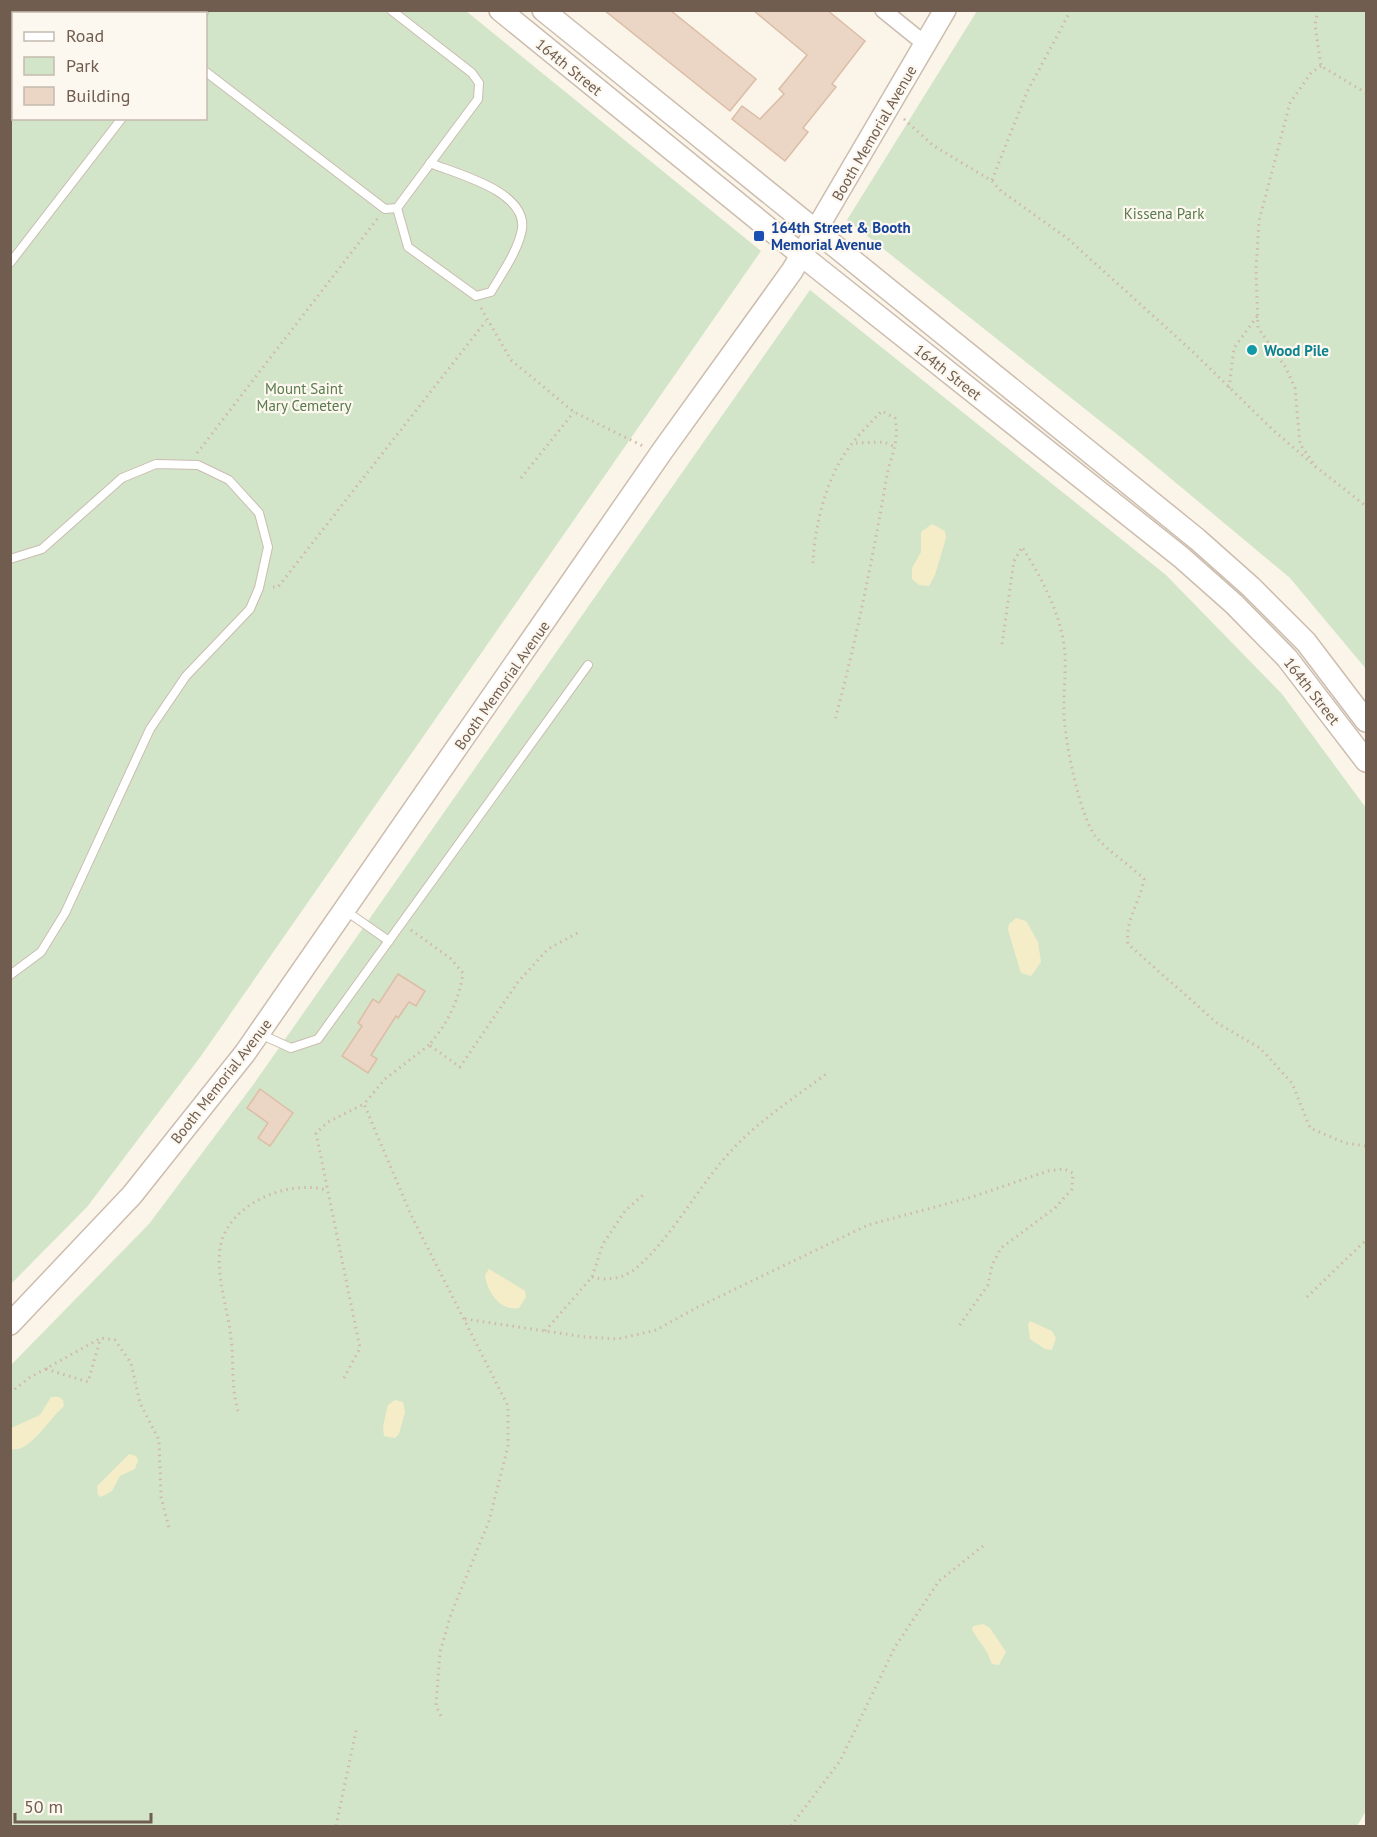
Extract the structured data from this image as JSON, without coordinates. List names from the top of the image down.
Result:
{
  "streets": {
    "street": ["164th Street", "Booth Memorial Avenue"]
  },
  "crossings": [
    ["164th Street", "Booth Memorial Avenue"]
  ],
  "parks": ["Kissena Park", "Mount Saint Mary Cemetery"],
  "places": {
    "transit": ["164th Street & Booth Memorial Avenue"],
    "other": ["Wood Pile"]
  },
  "legend": ["Road", "Park", "Building"],
  "scale_bar": "50 m"
}
